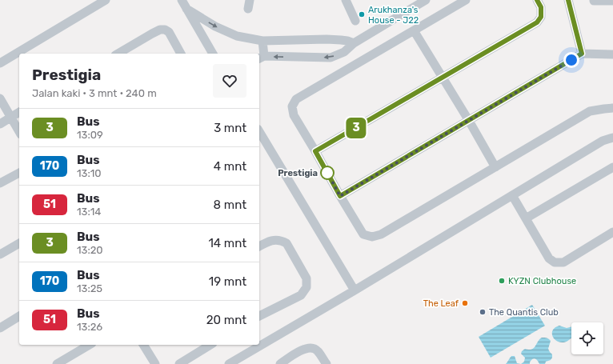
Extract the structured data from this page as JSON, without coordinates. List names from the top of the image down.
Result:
{
  "places": [
    "Arukhanza's House - J22",
    "Prestigia",
    "KYZN Clubhouse",
    "The Leaf",
    "The Quantis Club"
  ],
  "lines": ["bus line 3"],
  "page": {
    "on_map": "3",
    "heading": ["Prestigia", "Jalan kaki · 3 mnt · 240 m"],
    "list": [
      {
        "mark": "3",
        "name": "Bus",
        "note": "13:09",
        "value": "3 mnt"
      },
      {
        "mark": "170",
        "name": "Bus",
        "note": "13:10",
        "value": "4 mnt"
      },
      {
        "mark": "51",
        "name": "Bus",
        "note": "13:14",
        "value": "8 mnt"
      },
      {
        "mark": "3",
        "name": "Bus",
        "note": "13:20",
        "value": "14 mnt"
      },
      {
        "mark": "170",
        "name": "Bus",
        "note": "13:25",
        "value": "19 mnt"
      },
      {
        "mark": "51",
        "name": "Bus",
        "note": "13:26",
        "value": "20 mnt"
      }
    ]
  }
}
